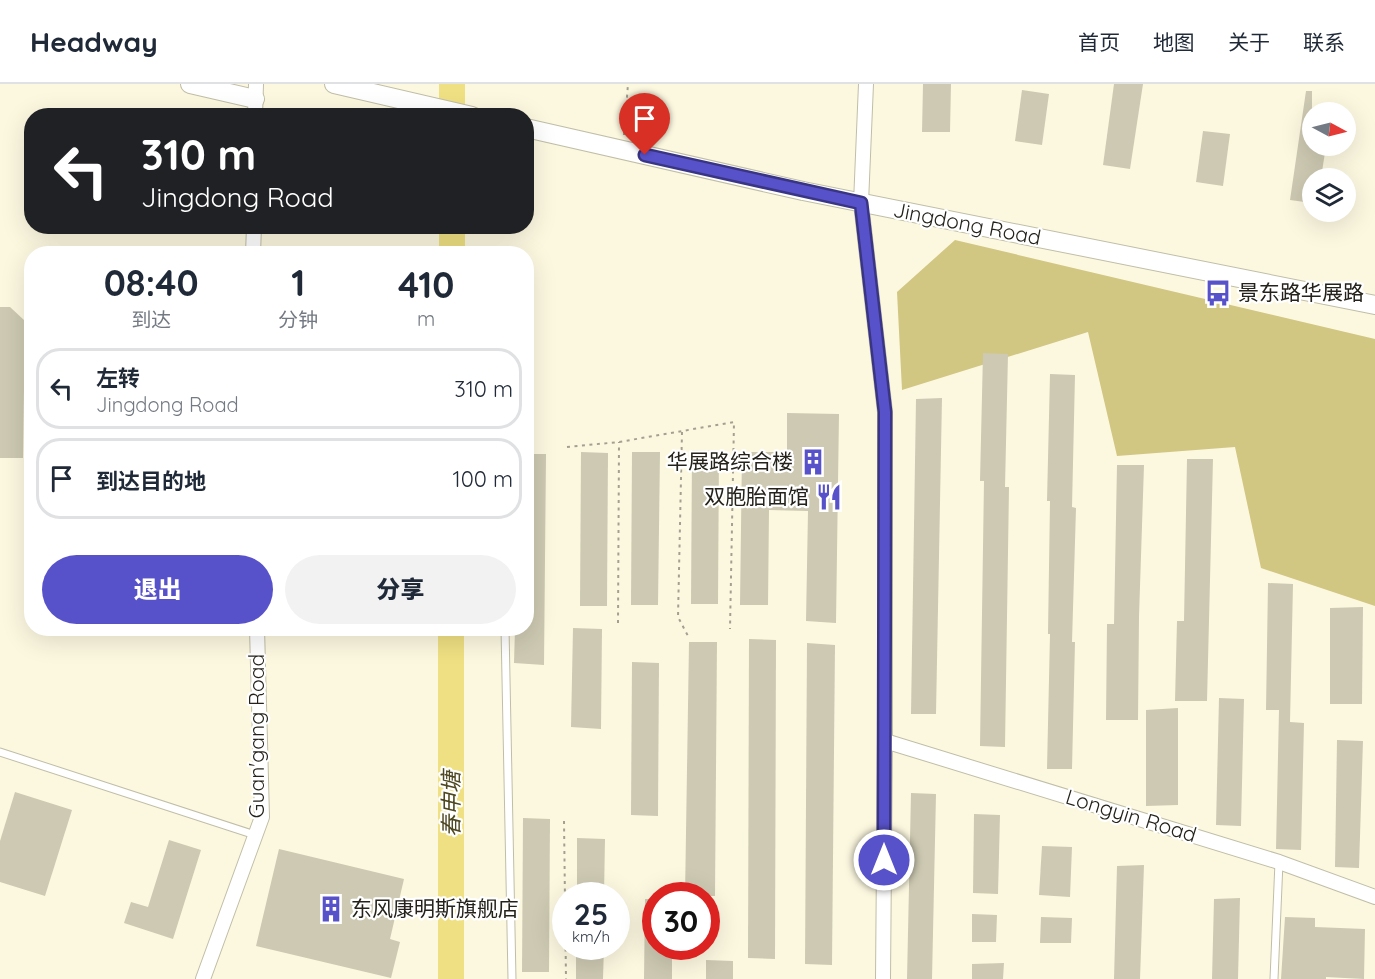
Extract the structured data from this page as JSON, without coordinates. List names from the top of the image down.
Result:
{
  "streets": {
    "street": ["Jingdong Road", "Guan'gang Road", "Longyin Road"]
  },
  "water": ["春申塘"],
  "places": {
    "bus stop": ["景东路华展路"],
    "building": ["华展路综合楼", "东风康明斯旗舰店"],
    "restaurant": ["双胞胎面馆"]
  },
  "north": "right",
  "page": {
    "header": "Headway",
    "nav": [
      "首页",
      "地图",
      "关于",
      "联系"
    ],
    "turn": ["310 m", "Jingdong Road"],
    "eta": [
      "08:40",
      "到达",
      "1",
      "分钟",
      "410",
      "m"
    ],
    "list": [
      {
        "name": "左转",
        "note": "Jingdong Road",
        "value": "310 m"
      },
      {
        "name": "到达目的地",
        "value": "100 m"
      }
    ],
    "buttons": ["退出", "分享"],
    "speed": "25 km/h",
    "limit": "30"
  }
}
